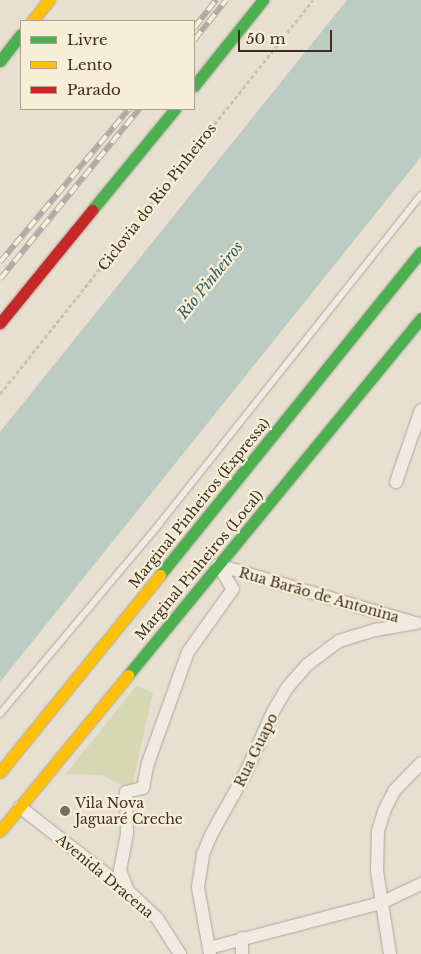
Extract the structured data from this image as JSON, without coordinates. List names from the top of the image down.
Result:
{
  "streets": {
    "highway": ["Marginal Pinheiros (Expressa)", "Marginal Pinheiros (Local)"],
    "street": ["Rua Barão de Antonina", "Rua Guapo", "Avenida Dracena"],
    "path": ["Ciclovia do Rio Pinheiros"]
  },
  "crossings": [
    ["Marginal Pinheiros (Local)", "Rua Barão de Antonina"],
    ["Marginal Pinheiros (Local)", "Avenida Dracena"],
    ["Rua Barão de Antonina", "Rua Guapo"]
  ],
  "water": ["Rio Pinheiros"],
  "places": ["Vila Nova Jaguaré Creche"],
  "legend": ["Livre", "Lento", "Parado"],
  "scale_bar": "50 m"
}
